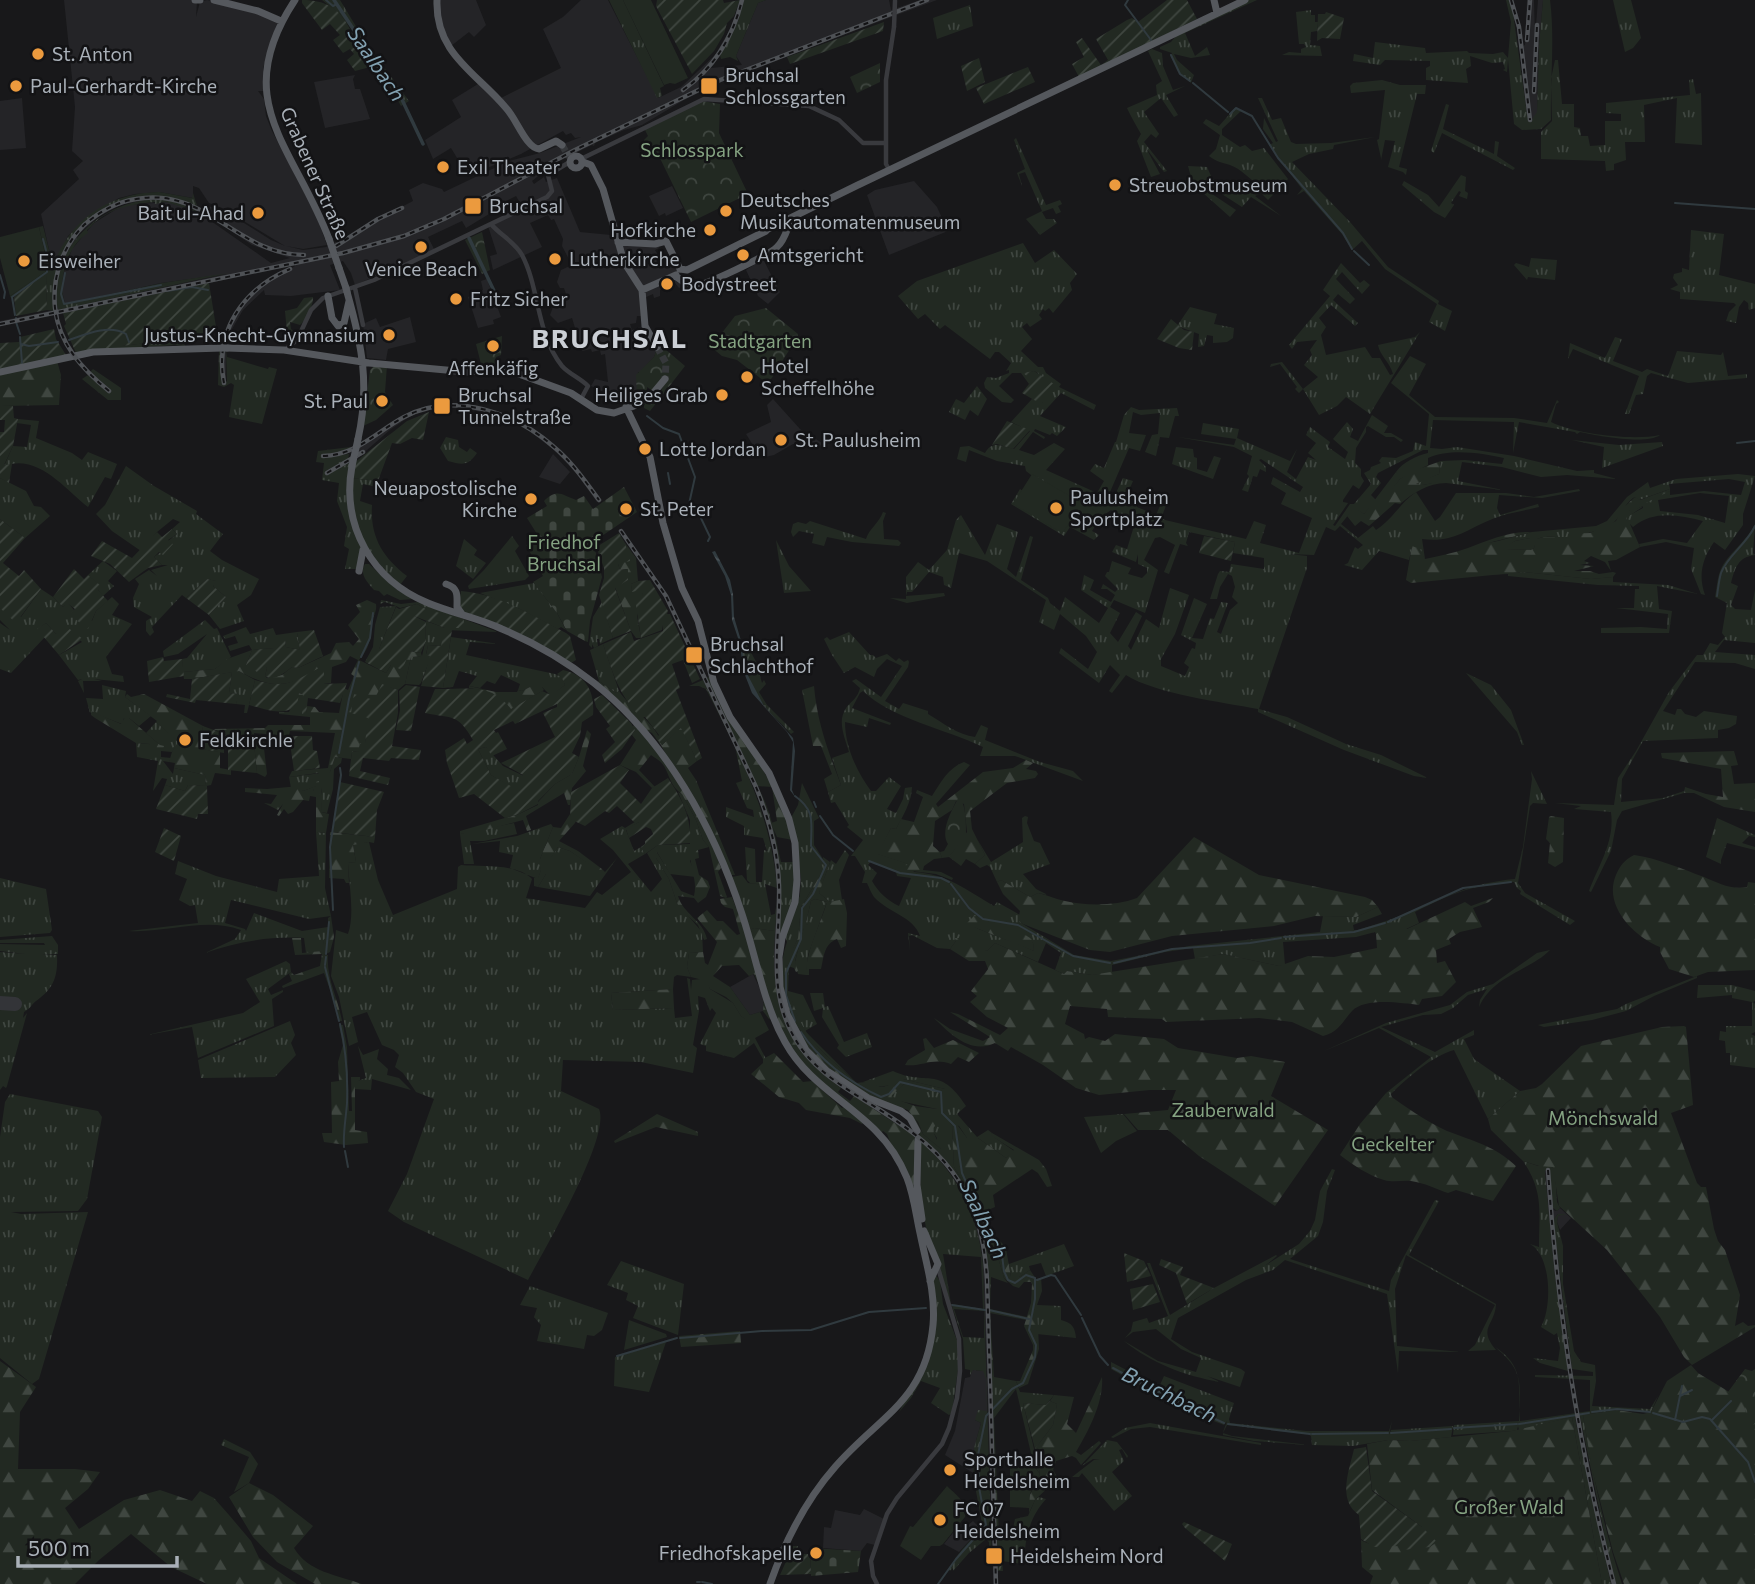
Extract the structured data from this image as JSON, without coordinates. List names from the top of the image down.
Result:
{
  "streets": {
    "main road": ["Grabener Straße"]
  },
  "districts": ["BRUCHSAL"],
  "water": ["Saalbach", "Bruchbach"],
  "parks": [
    "Schlosspark",
    "Stadtgarten",
    "Friedhof Bruchsal",
    "Zauberwald",
    "Mönchswald",
    "Geckelter",
    "Großer Wald"
  ],
  "places": {
    "other": [
      "St. Anton",
      "Paul-Gerhardt-Kirche",
      "Exil Theater",
      "Streuobstmuseum",
      "Deutsches Musikautomatenmuseum",
      "Bait ul-Ahad",
      "Hofkirche",
      "Venice Beach",
      "Amtsgericht",
      "Lutherkirche",
      "Eisweiher",
      "Bodystreet",
      "Fritz Sicher",
      "Justus-Knecht-Gymnasium",
      "Affenkäfig",
      "Hotel Scheffelhöhe",
      "Heiliges Grab",
      "St. Paul",
      "St. Paulusheim",
      "Lotte Jordan",
      "Neuapostolische Kirche",
      "Paulusheim Sportplatz",
      "St. Peter",
      "Feldkirchle",
      "Sporthalle Heidelsheim",
      "FC 07 Heidelsheim",
      "Friedhofskapelle"
    ],
    "transit": [
      "Bruchsal Schlossgarten",
      "Bruchsal",
      "Bruchsal Tunnelstraße",
      "Bruchsal Schlachthof",
      "Heidelsheim Nord"
    ]
  },
  "scale_bar": "500 m"
}
